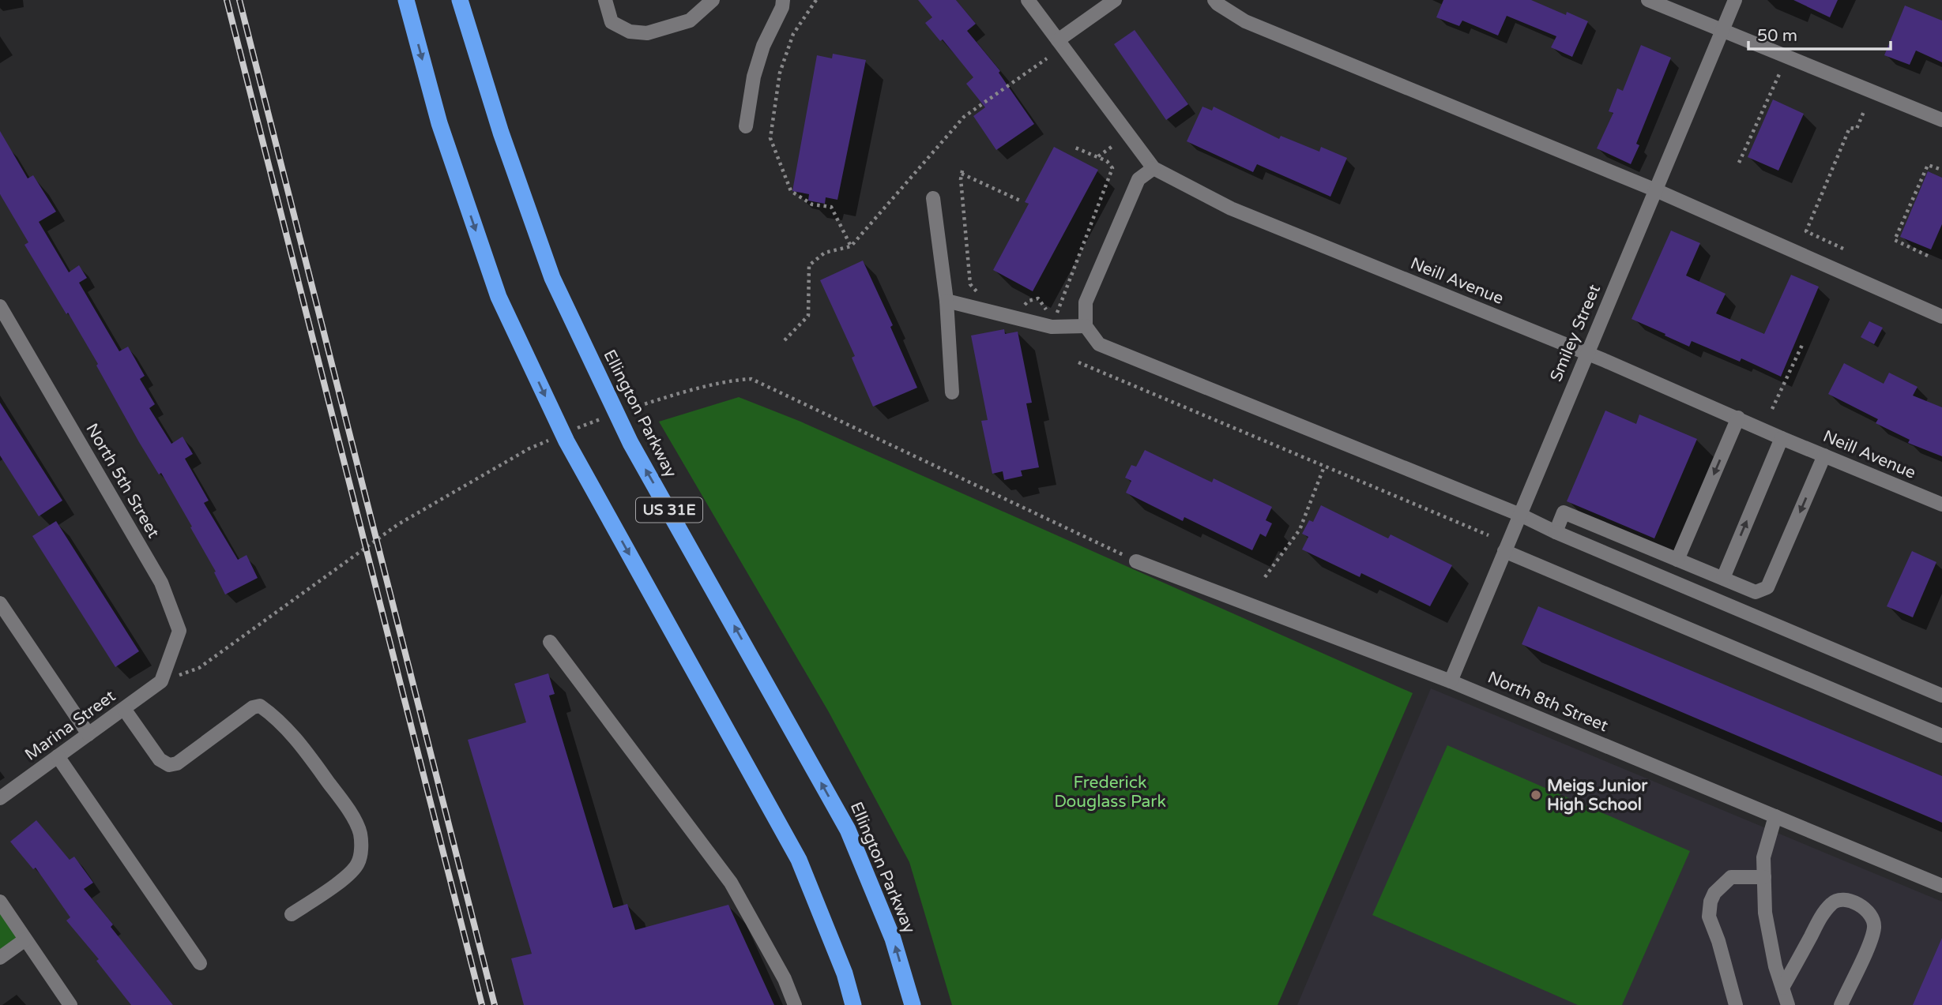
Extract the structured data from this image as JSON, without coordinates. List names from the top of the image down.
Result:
{
  "streets": {
    "highway": ["Ellington Parkway", "US 31E"],
    "street": [
      "Neill Avenue",
      "Smiley Street",
      "North 5th Street",
      "North 8th Street",
      "Marina Street"
    ]
  },
  "crossings": [
    ["Neill Avenue", "Smiley Street"],
    ["Smiley Street", "North 8th Street"],
    ["North 5th Street", "Marina Street"]
  ],
  "parks": ["Frederick Douglass Park"],
  "places": ["Meigs Junior High School"],
  "scale_bar": "50 m"
}
